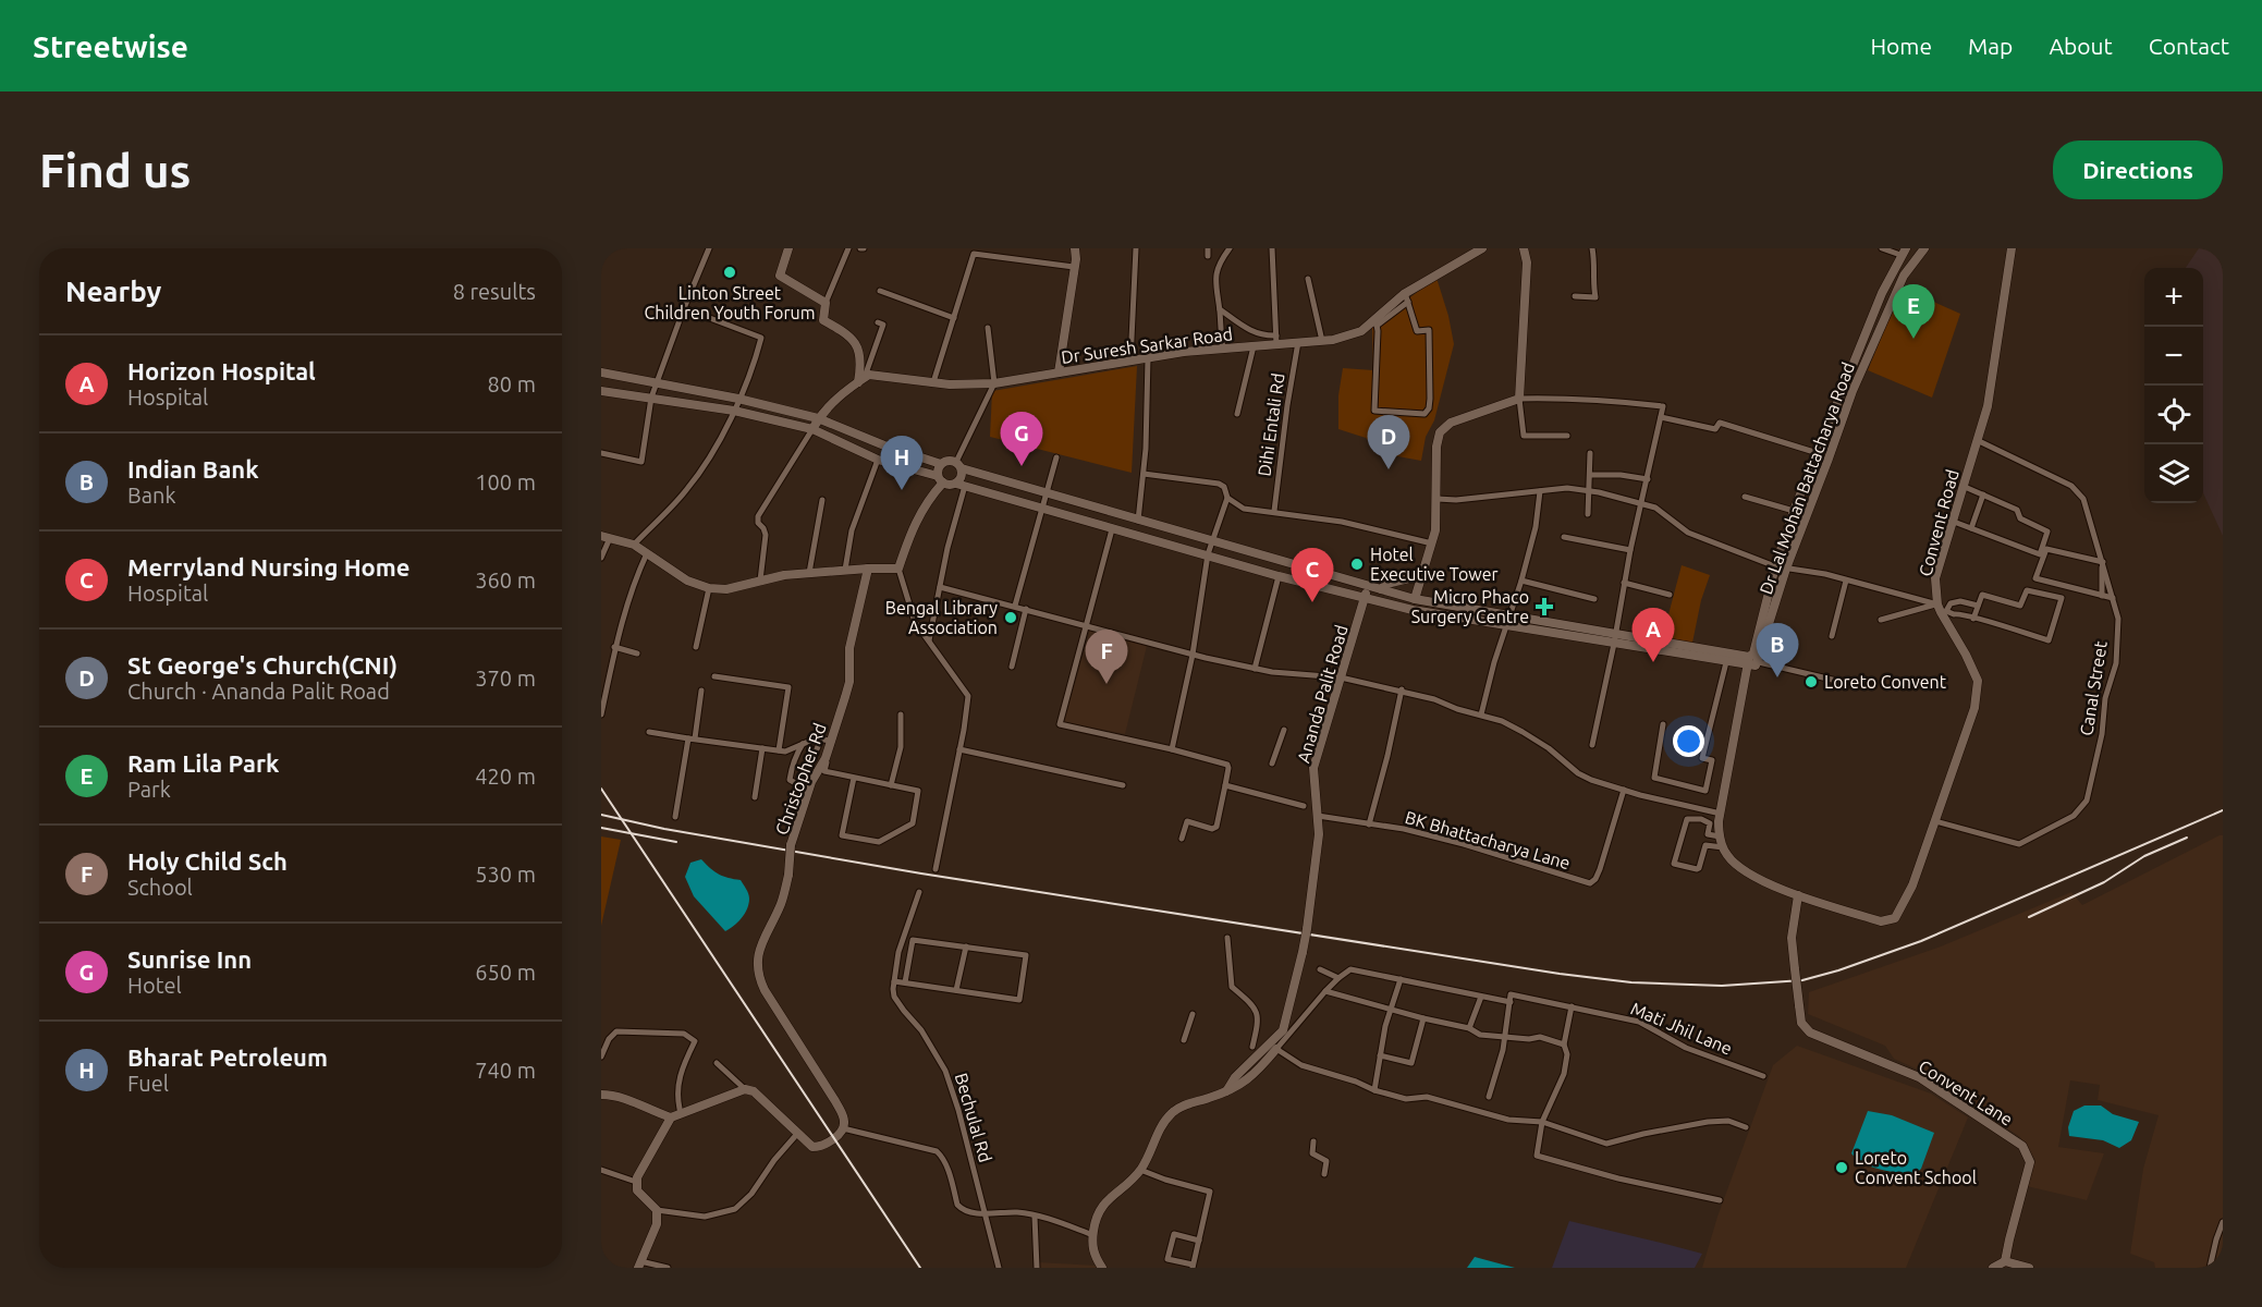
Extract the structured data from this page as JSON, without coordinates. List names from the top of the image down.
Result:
{
  "streets": {
    "street": [
      "Dr Suresh Sarkar Road",
      "Dihi Entali Rd",
      "Dr Lal Mohan Battacharya Road",
      "Convent Road",
      "Canal Street",
      "Ananda Palit Road",
      "Christopher Rd",
      "BK Bhattacharya Lane",
      "Mati Jhil Lane",
      "Convent Lane",
      "Bechulal Rd"
    ]
  },
  "crossings": [
    ["Dr Suresh Sarkar Road", "Dihi Entali Rd"],
    ["Convent Road", "Canal Street"],
    ["Ananda Palit Road", "BK Bhattacharya Lane"]
  ],
  "places": {
    "other": [
      "Linton Street Children Youth Forum",
      "Hotel Executive Tower",
      "Bengal Library Association",
      "Loreto Convent",
      "Loreto Convent School"
    ],
    "health": ["Micro Phaco Surgery Centre"]
  },
  "page": {
    "header": "Streetwise",
    "nav": [
      "Home",
      "Map",
      "About",
      "Contact"
    ],
    "buttons": "Directions",
    "title": "Find us",
    "heading": ["Nearby", "8 results"],
    "map_buttons": ["+", "−"],
    "pins": [
      "E",
      "G",
      "D",
      "H",
      "C",
      "A",
      "B",
      "F"
    ],
    "list": [
      {
        "mark": "A",
        "name": "Horizon Hospital",
        "note": "Hospital",
        "value": "80 m"
      },
      {
        "mark": "B",
        "name": "Indian Bank",
        "note": "Bank",
        "value": "100 m"
      },
      {
        "mark": "C",
        "name": "Merryland Nursing Home",
        "note": "Hospital",
        "value": "360 m"
      },
      {
        "mark": "D",
        "name": "St George's Church(CNI)",
        "note": "Church · Ananda Palit Road",
        "value": "370 m"
      },
      {
        "mark": "E",
        "name": "Ram Lila Park",
        "note": "Park",
        "value": "420 m"
      },
      {
        "mark": "F",
        "name": "Holy Child Sch",
        "note": "School",
        "value": "530 m"
      },
      {
        "mark": "G",
        "name": "Sunrise Inn",
        "note": "Hotel",
        "value": "650 m"
      },
      {
        "mark": "H",
        "name": "Bharat Petroleum",
        "note": "Fuel",
        "value": "740 m"
      }
    ]
  }
}
